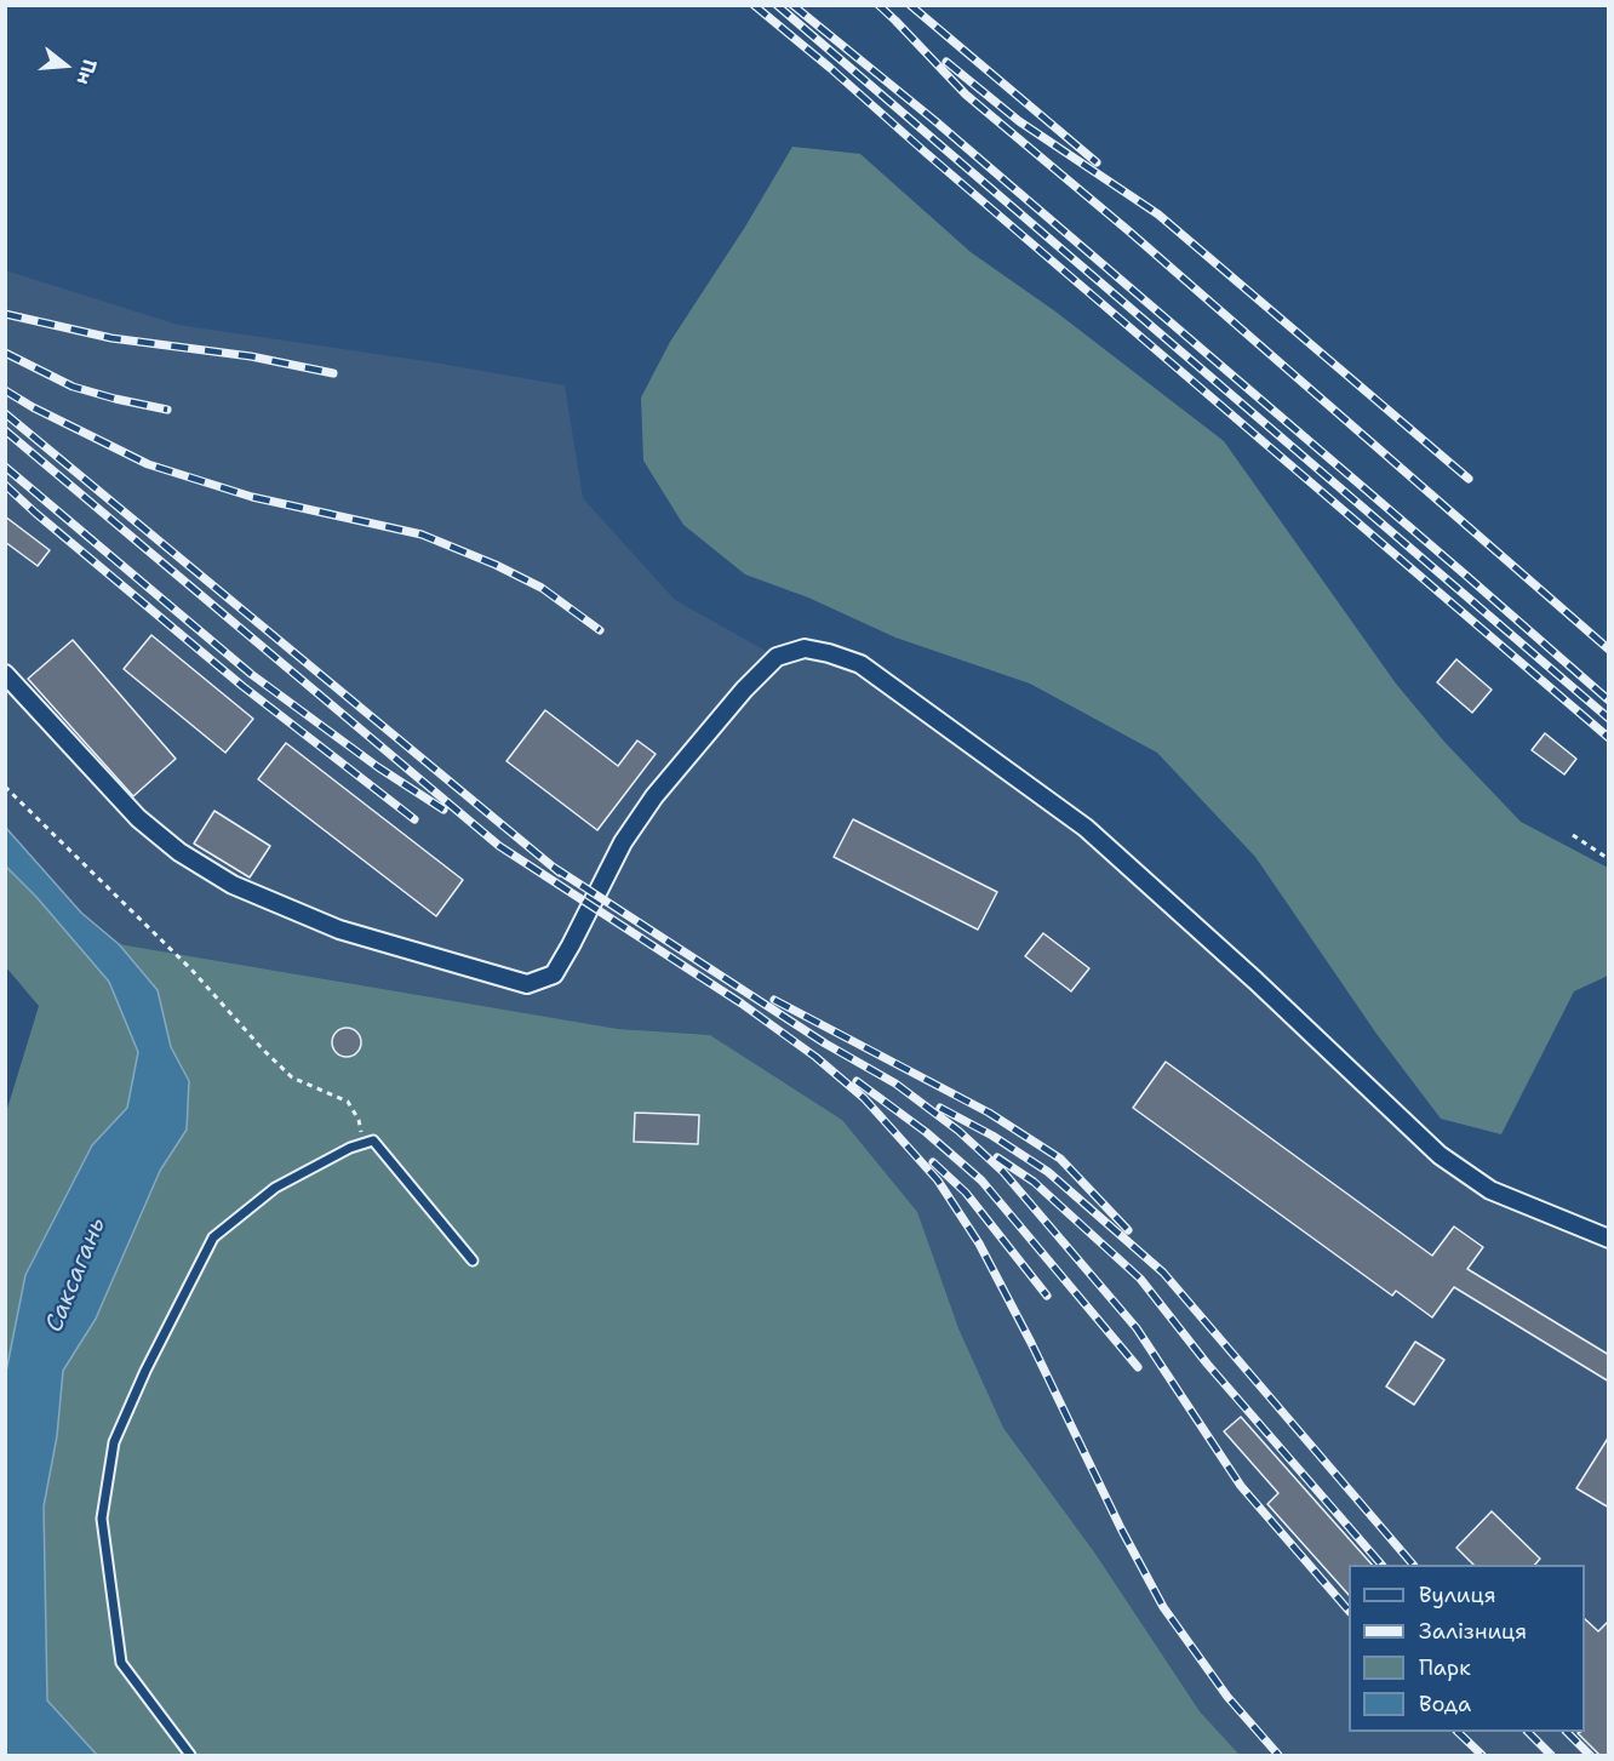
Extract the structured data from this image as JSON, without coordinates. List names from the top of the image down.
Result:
{
  "water": ["Саксагань"],
  "legend": [
    "Вулиця",
    "Залізниця",
    "Парк",
    "Вода"
  ],
  "north": "right"
}
